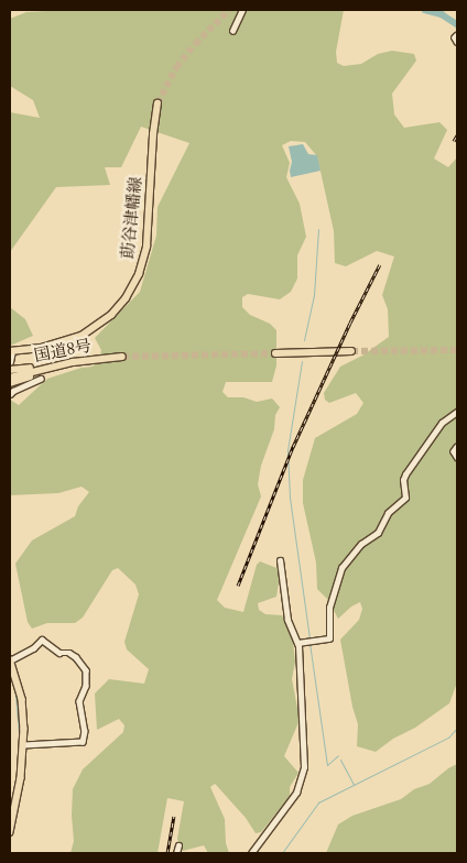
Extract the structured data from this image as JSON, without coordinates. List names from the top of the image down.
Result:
{
  "streets": {
    "highway": ["国道8号"],
    "main road": ["莇谷津幡線"]
  }
}
